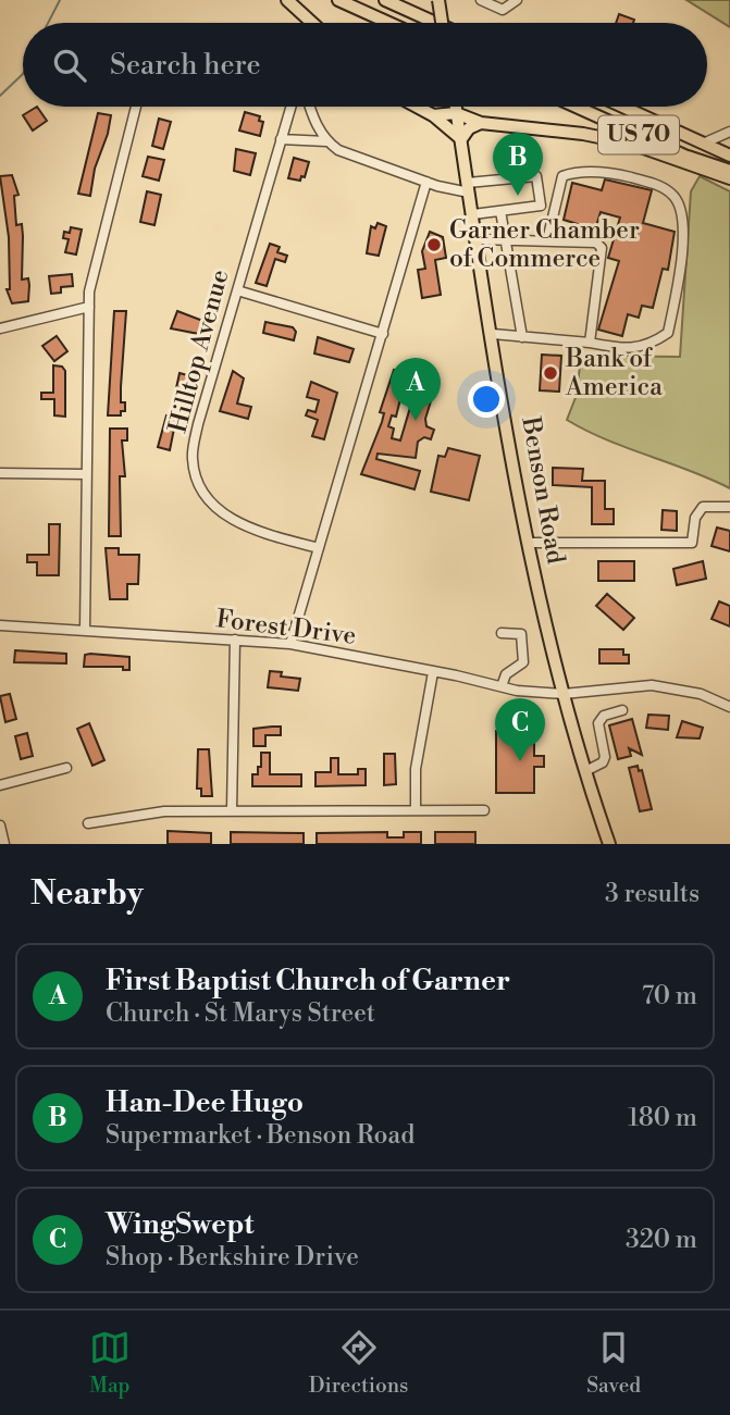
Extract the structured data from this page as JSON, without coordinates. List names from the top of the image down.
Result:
{
  "streets": {
    "main road": ["US 70", "Benson Road"],
    "street": ["Hilltop Avenue", "Forest Drive"]
  },
  "crossings": [
    ["Benson Road", "Forest Drive"]
  ],
  "places": ["Garner Chamber of Commerce", "Bank of America"],
  "page": {
    "search": "Search here",
    "pins": ["B", "A", "C"],
    "heading": ["Nearby", "3 results"],
    "list": [
      {
        "mark": "A",
        "name": "First Baptist Church of Garner",
        "note": "Church · St Marys Street",
        "value": "70 m"
      },
      {
        "mark": "B",
        "name": "Han-Dee Hugo",
        "note": "Supermarket · Benson Road",
        "value": "180 m"
      },
      {
        "mark": "C",
        "name": "WingSwept",
        "note": "Shop · Berkshire Drive",
        "value": "320 m"
      }
    ],
    "nav": ["Map", "Directions", "Saved"]
  }
}
